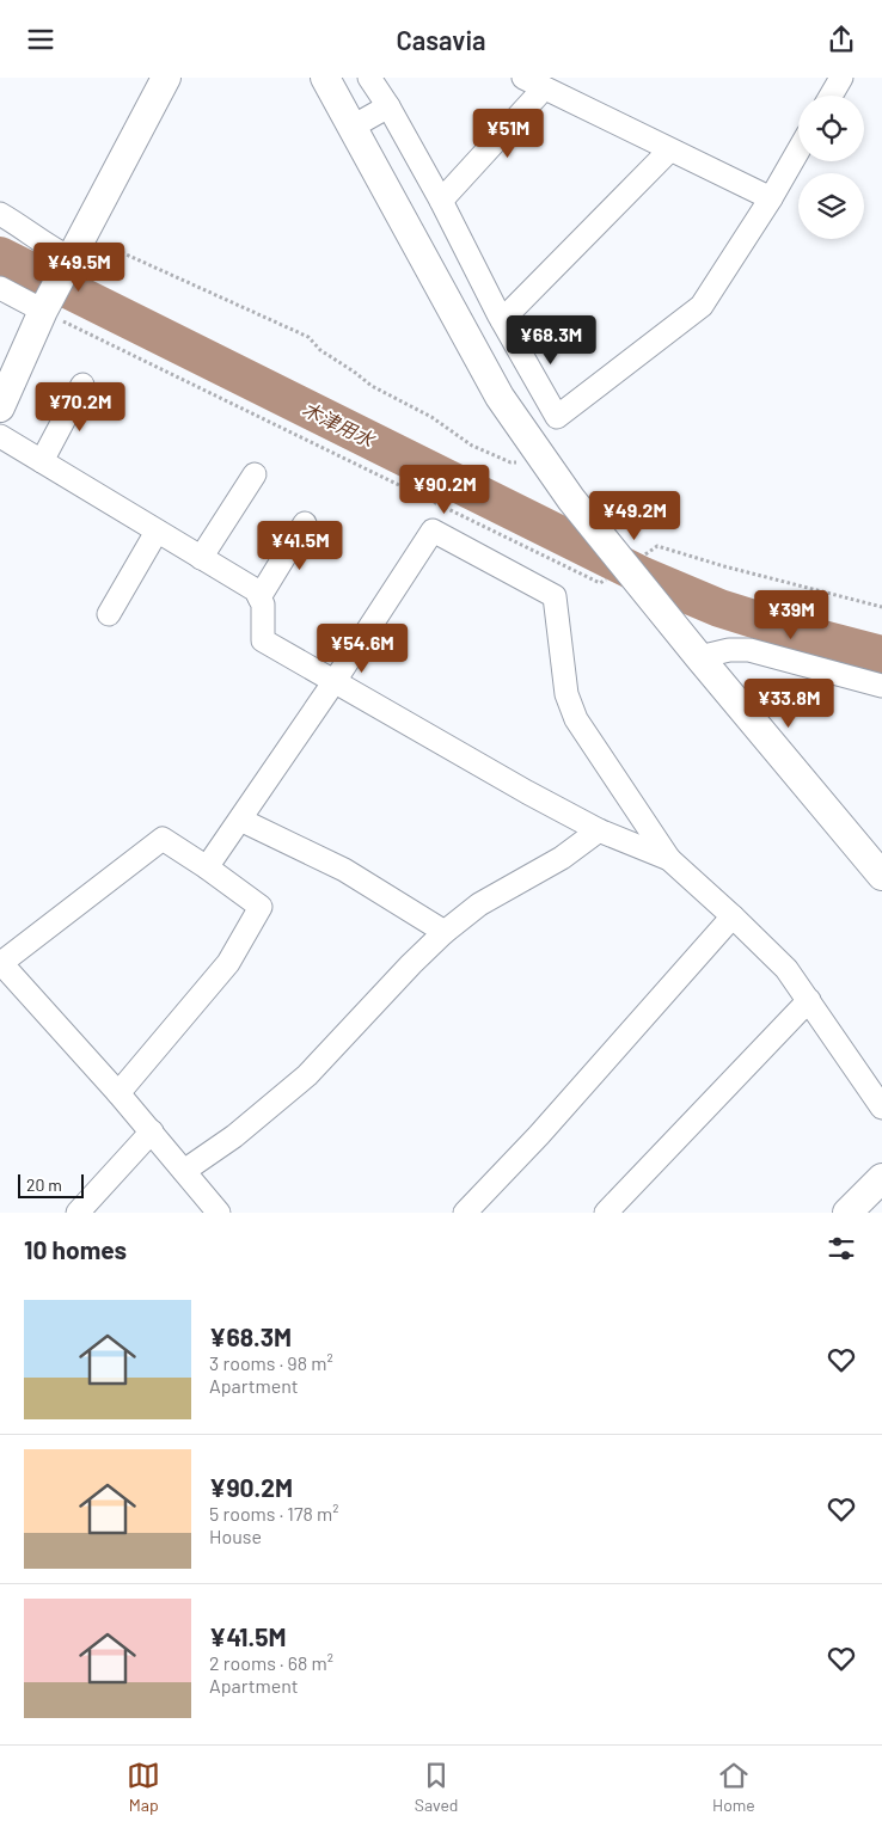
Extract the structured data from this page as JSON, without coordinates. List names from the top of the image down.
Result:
{
  "water": ["木津用水"],
  "scale_bar": "20 m",
  "page": {
    "header": "Casavia",
    "price": [
      "¥51M",
      "¥49.5M",
      "¥68.3M",
      "¥70.2M",
      "¥90.2M",
      "¥49.2M",
      "¥41.5M",
      "¥39M",
      "¥54.6M",
      "¥33.8M"
    ],
    "scale": "20 m",
    "heading": "10 homes",
    "list": [
      {
        "name": "¥68.3M",
        "note": "3 rooms · 98 m² · Apartment"
      },
      {
        "name": "¥90.2M",
        "note": "5 rooms · 178 m² · House"
      },
      {
        "name": "¥41.5M",
        "note": "2 rooms · 68 m² · Apartment"
      }
    ],
    "tabs": ["Map", "Saved", "Home"]
  }
}
